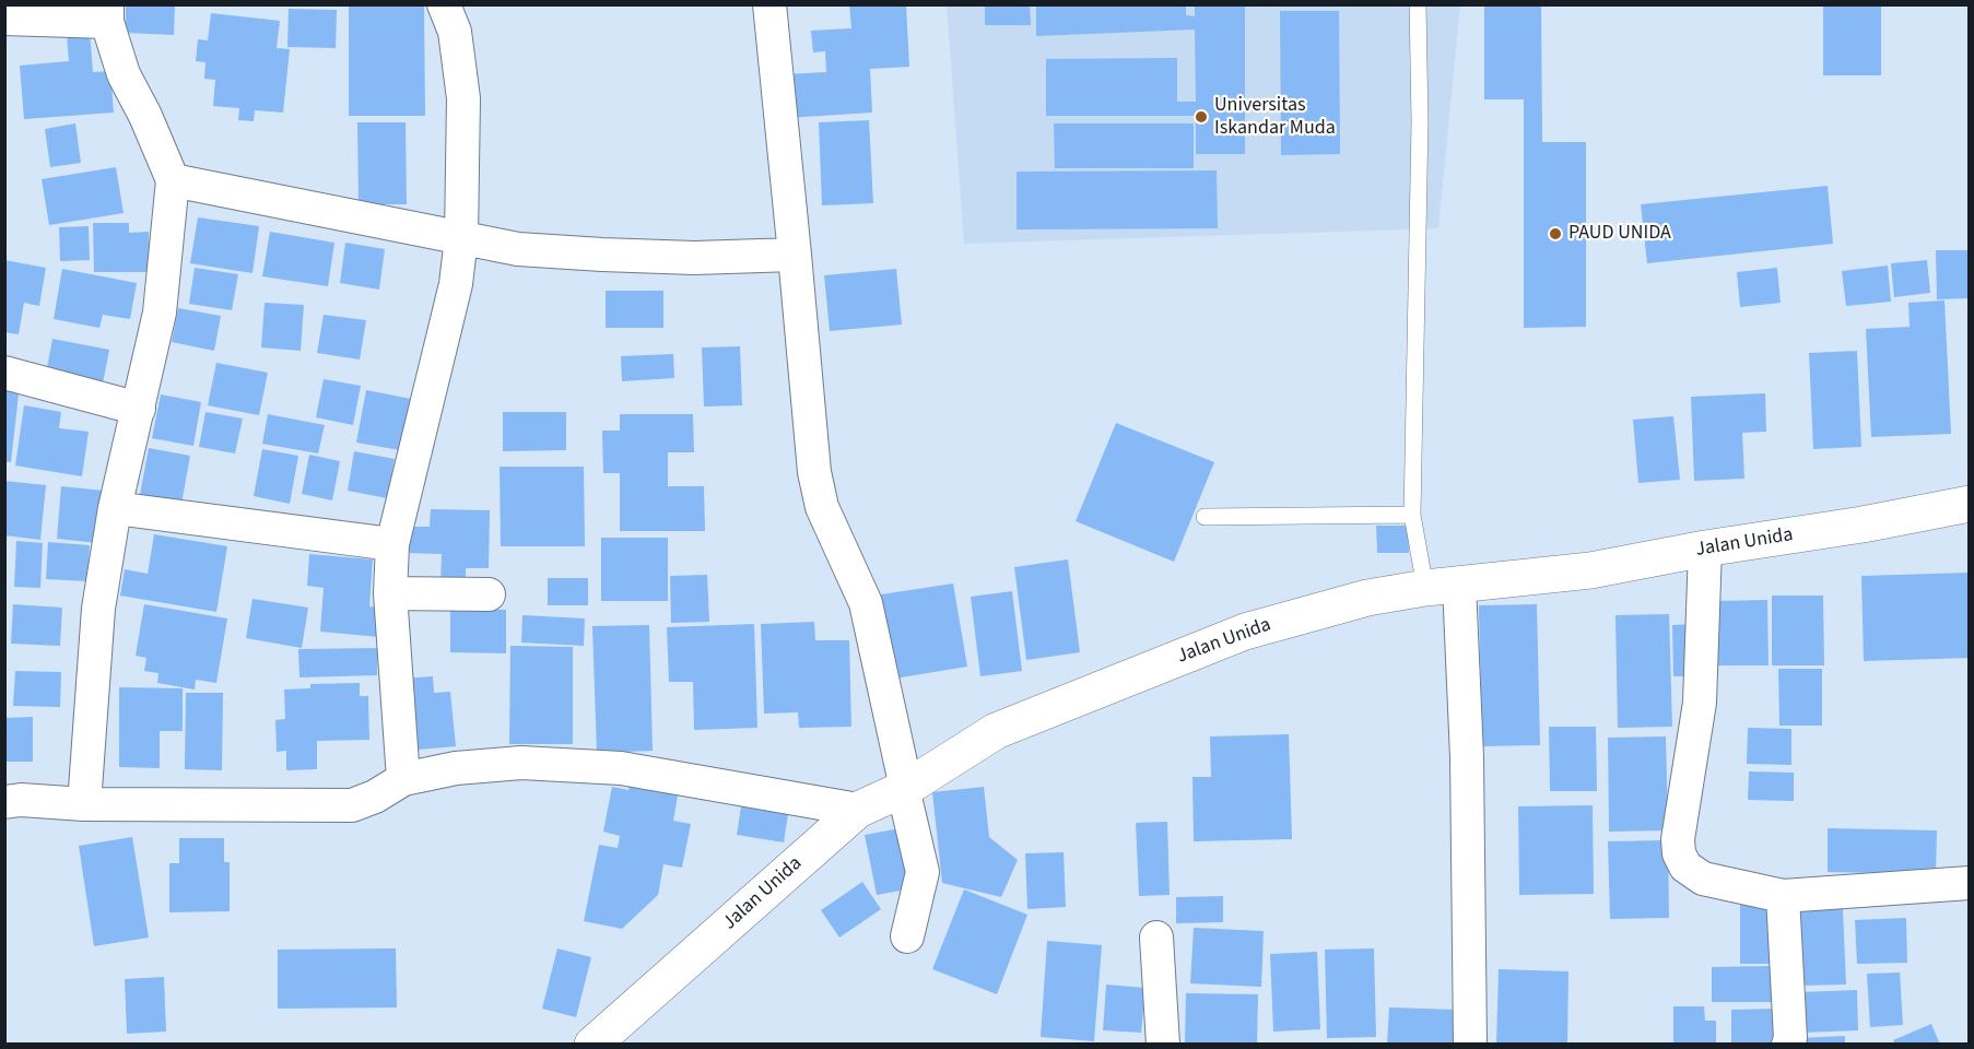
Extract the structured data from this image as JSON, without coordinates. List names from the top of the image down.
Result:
{
  "streets": {
    "street": ["Jalan Unida"]
  },
  "places": ["Universitas Iskandar Muda", "PAUD UNIDA"]
}
